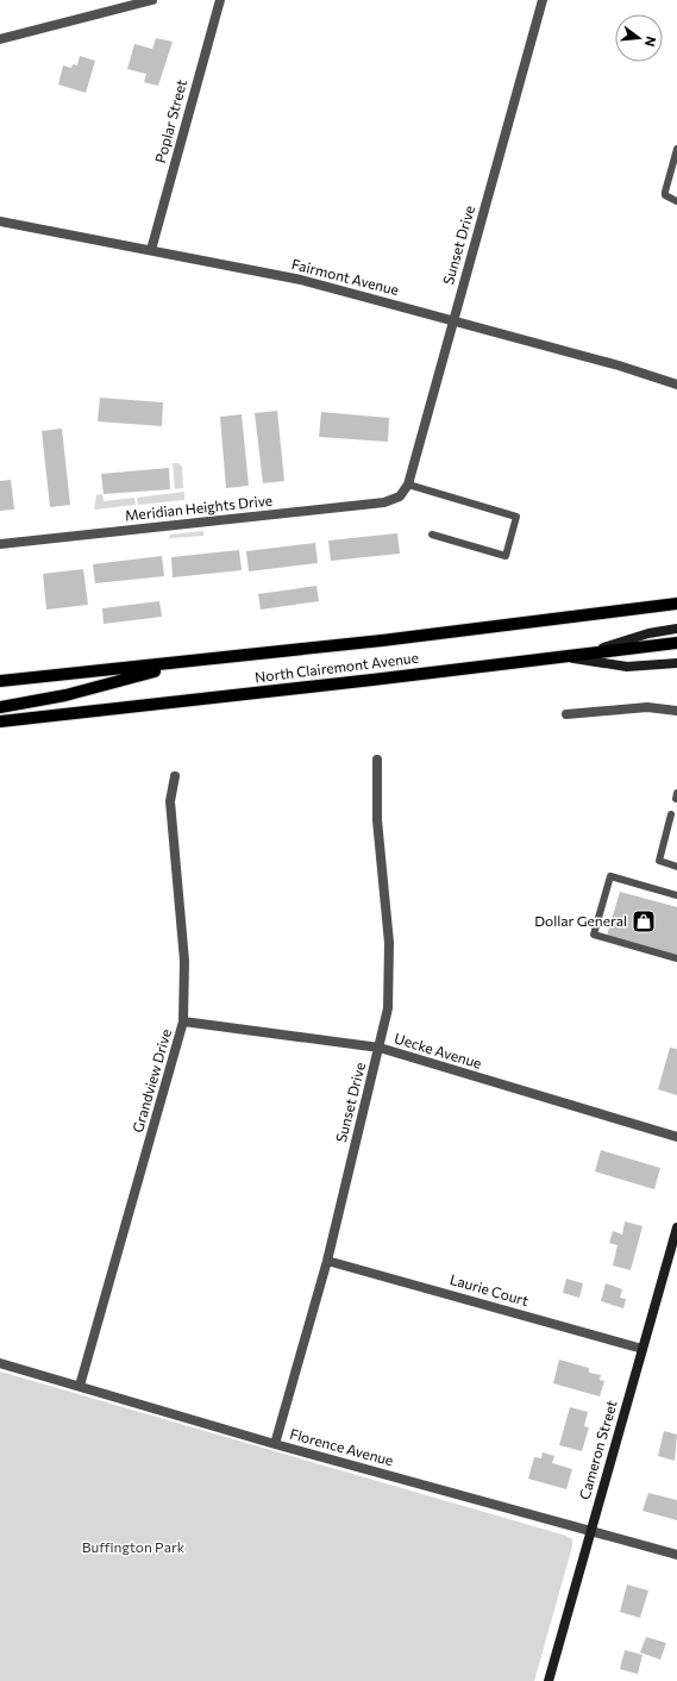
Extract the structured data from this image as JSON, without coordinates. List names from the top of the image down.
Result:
{
  "streets": {
    "main road": ["North Clairemont Avenue", "Cameron Street"],
    "street": [
      "Poplar Street",
      "Sunset Drive",
      "Fairmont Avenue",
      "Meridian Heights Drive",
      "Uecke Avenue",
      "Grandview Drive",
      "Laurie Court",
      "Florence Avenue"
    ]
  },
  "crossings": [
    ["Poplar Street", "Fairmont Avenue"],
    ["Sunset Drive", "Fairmont Avenue"],
    ["Sunset Drive", "Meridian Heights Drive"],
    ["Sunset Drive", "Uecke Avenue"],
    ["Sunset Drive", "Laurie Court"],
    ["Sunset Drive", "Florence Avenue"],
    ["Uecke Avenue", "Grandview Drive"],
    ["Grandview Drive", "Florence Avenue"],
    ["Laurie Court", "Cameron Street"],
    ["Florence Avenue", "Cameron Street"]
  ],
  "parks": ["Buffington Park"],
  "places": {
    "shop": ["Dollar General"]
  },
  "north": "right"
}
